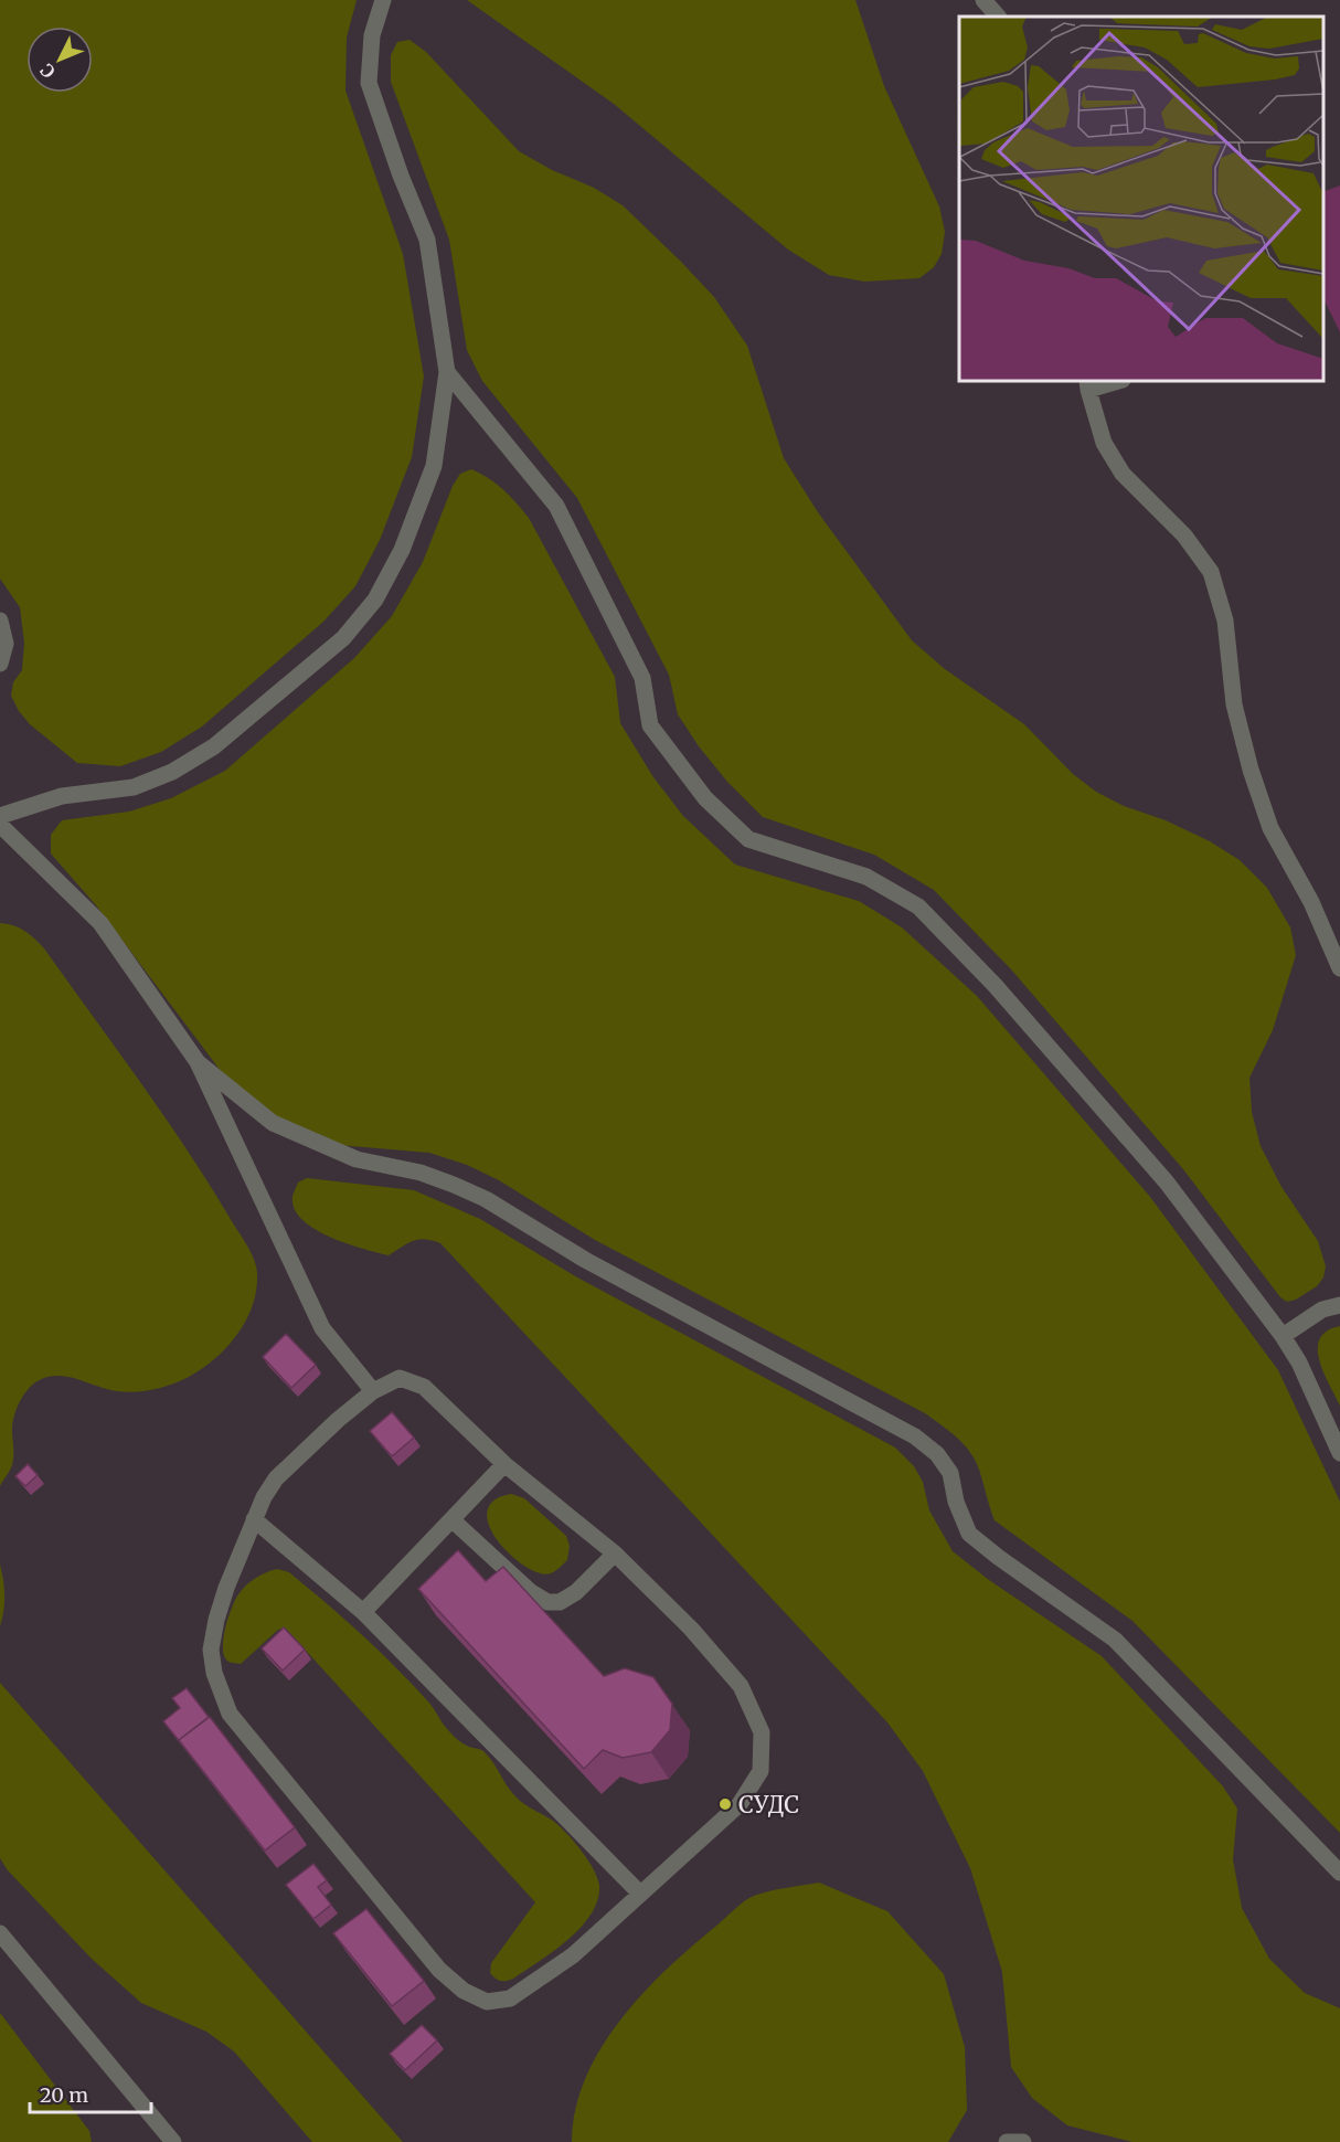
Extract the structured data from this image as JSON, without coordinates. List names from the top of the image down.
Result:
{
  "places": ["СУДС"],
  "scale_bar": "20 m",
  "north": "bottom left"
}
